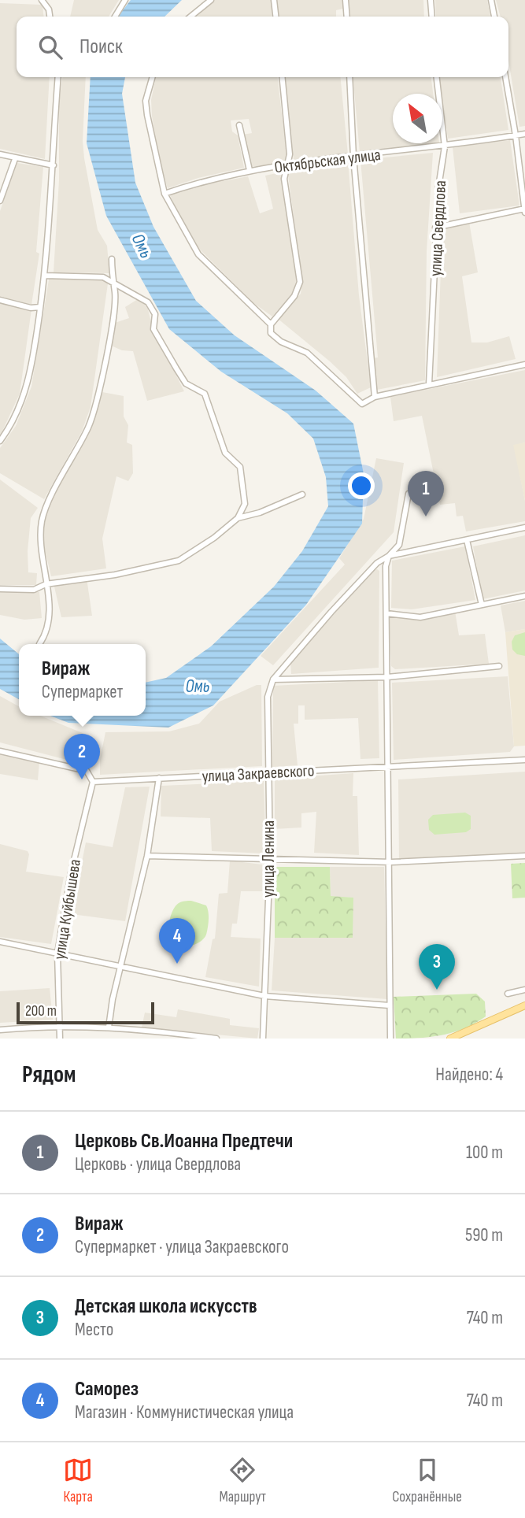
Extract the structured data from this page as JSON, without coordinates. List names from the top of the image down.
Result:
{
  "streets": {
    "street": [
      "Октябрьская улица",
      "улица Свердлова",
      "улица Закраевского",
      "улица Ленина",
      "улица Куйбышева"
    ]
  },
  "crossings": [
    ["Октябрьская улица", "улица Свердлова"],
    ["улица Закраевского", "улица Ленина"],
    ["улица Закраевского", "улица Куйбышева"]
  ],
  "water": ["Омь"],
  "scale_bar": "200 m",
  "north": "top left",
  "page": {
    "search": "Поиск",
    "pins": [
      "1",
      "2",
      "4",
      "3"
    ],
    "popup": ["Вираж", "Супермаркет"],
    "scale": "200 m",
    "heading": ["Рядом", "Найдено: 4"],
    "list": [
      {
        "mark": "1",
        "name": "Церковь Св.Иоанна Предтечи",
        "note": "Церковь · улица Свердлова",
        "value": "100 m"
      },
      {
        "mark": "2",
        "name": "Вираж",
        "note": "Супермаркет · улица Закраевского",
        "value": "590 m"
      },
      {
        "mark": "3",
        "name": "Детская школа искусств",
        "note": "Место",
        "value": "740 m"
      },
      {
        "mark": "4",
        "name": "Саморез",
        "note": "Магазин · Коммунистическая улица",
        "value": "740 m"
      }
    ],
    "nav": ["Карта", "Маршрут", "Сохранённые"]
  }
}
